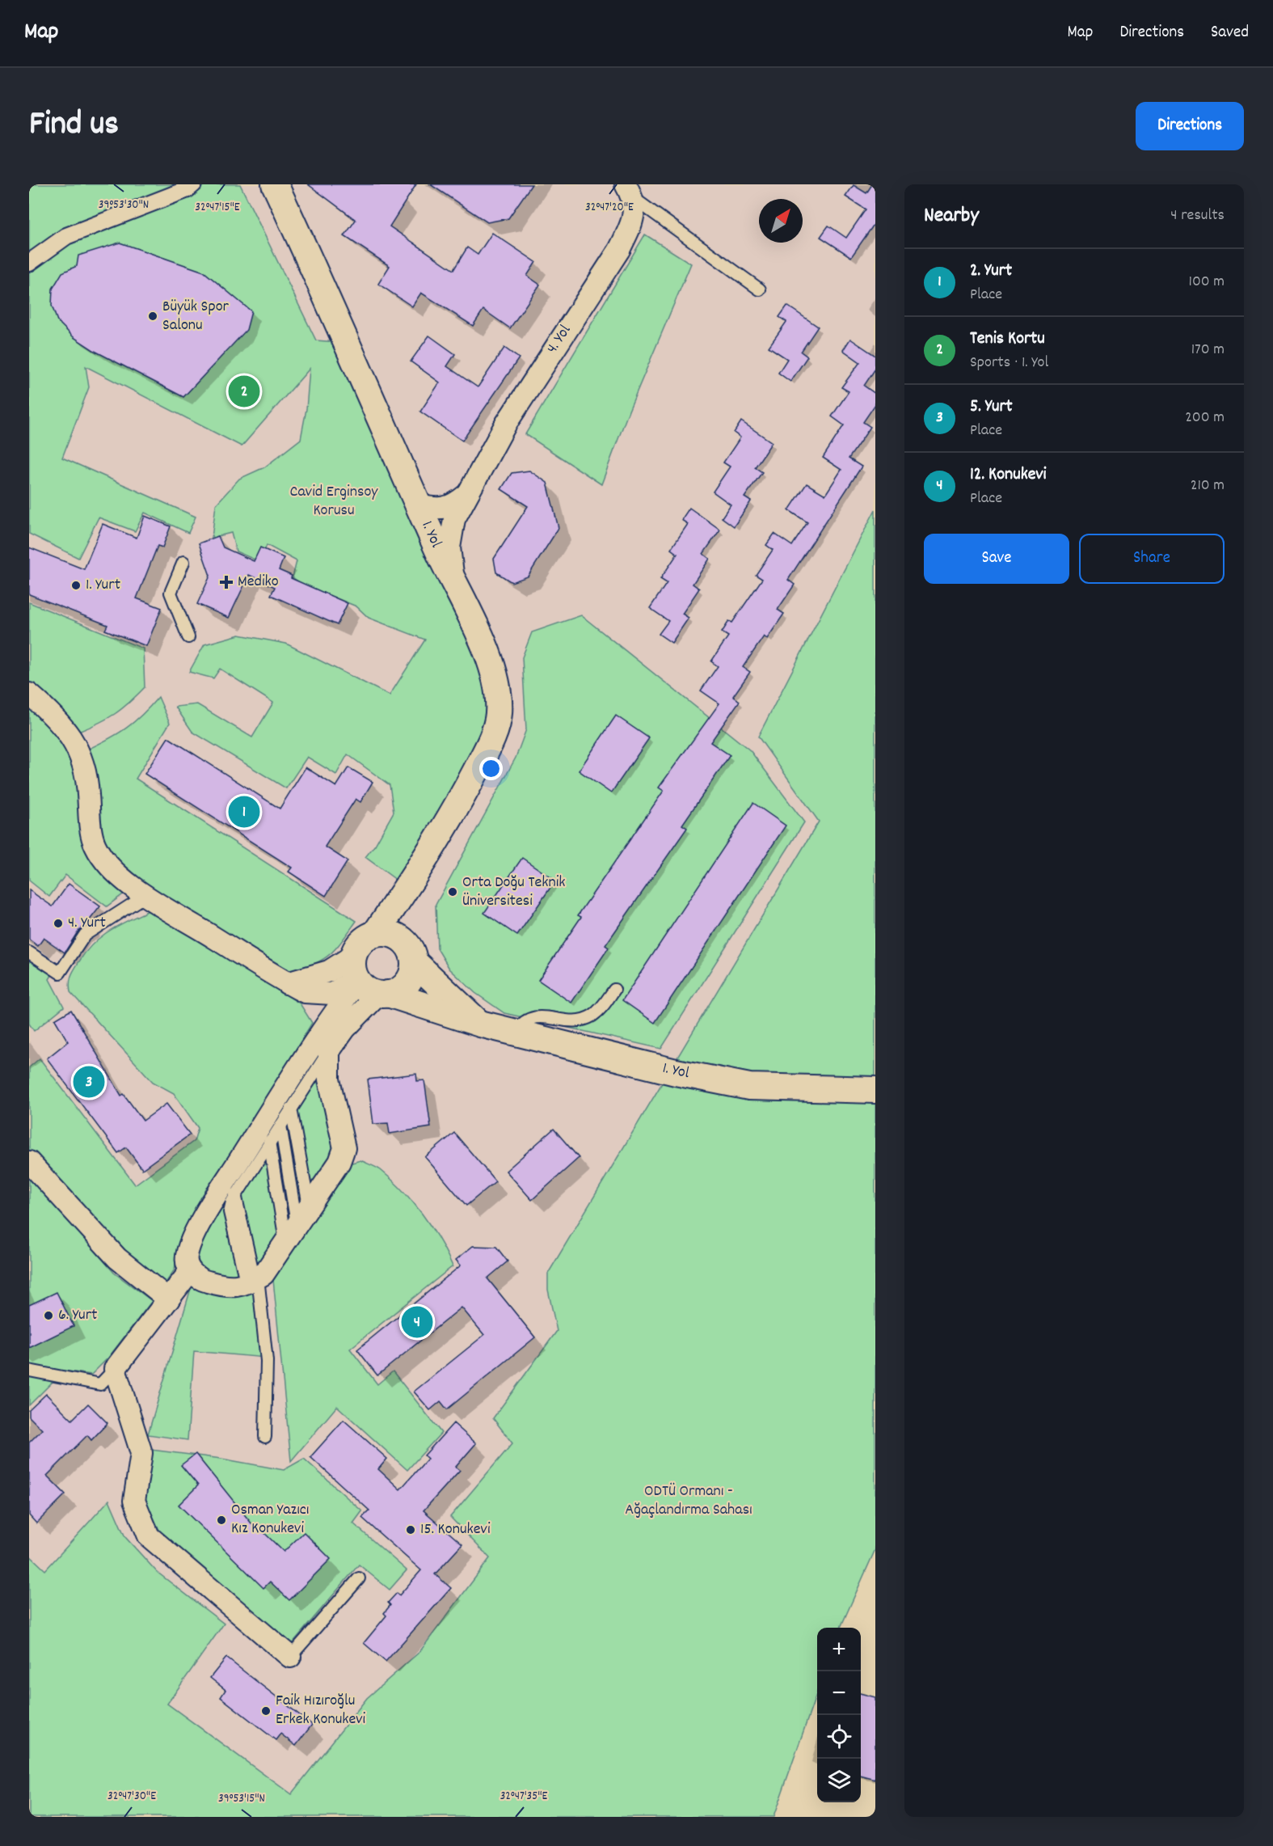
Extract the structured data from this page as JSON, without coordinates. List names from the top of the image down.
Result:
{
  "streets": {
    "street": ["4. Yol", "1. Yol"]
  },
  "crossings": [
    ["4. Yol", "1. Yol"]
  ],
  "parks": ["Cavid Erginsoy Korusu", "ODTÜ Ormanı - Ağaçlandırma Sahası"],
  "places": {
    "other": [
      "Büyük Spor Salonu",
      "1. Yurt",
      "Orta Doğu Teknik Üniversitesi",
      "4. Yurt",
      "6. Yurt",
      "Osman Yazıcı Kız Konukevi",
      "15. Konukevi",
      "Faik Hızıroğlu Erkek Konukevi"
    ],
    "health": ["Mediko"]
  },
  "north": "top right",
  "page": {
    "header": "Map",
    "nav": ["Map", "Directions", "Saved"],
    "title": "Find us",
    "buttons": [
      "Directions",
      ["Save", "Share"]
    ],
    "heading": ["Nearby", "4 results"],
    "list": [
      {
        "mark": "1",
        "name": "2. Yurt",
        "note": "Place",
        "value": "100 m"
      },
      {
        "mark": "2",
        "name": "Tenis Kortu",
        "note": "Sports · 1. Yol",
        "value": "170 m"
      },
      {
        "mark": "3",
        "name": "5. Yurt",
        "note": "Place",
        "value": "200 m"
      },
      {
        "mark": "4",
        "name": "12. Konukevi",
        "note": "Place",
        "value": "210 m"
      }
    ],
    "pins": [
      "2",
      "1",
      "3",
      "4"
    ],
    "map_buttons": ["+", "−"]
  },
  "coordinates": [
    "39°53'30\"N",
    "32°47'15\"E",
    "32°47'20\"E",
    "32°47'30\"E",
    "32°47'35\"E",
    "39°53'15\"N"
  ]
}
